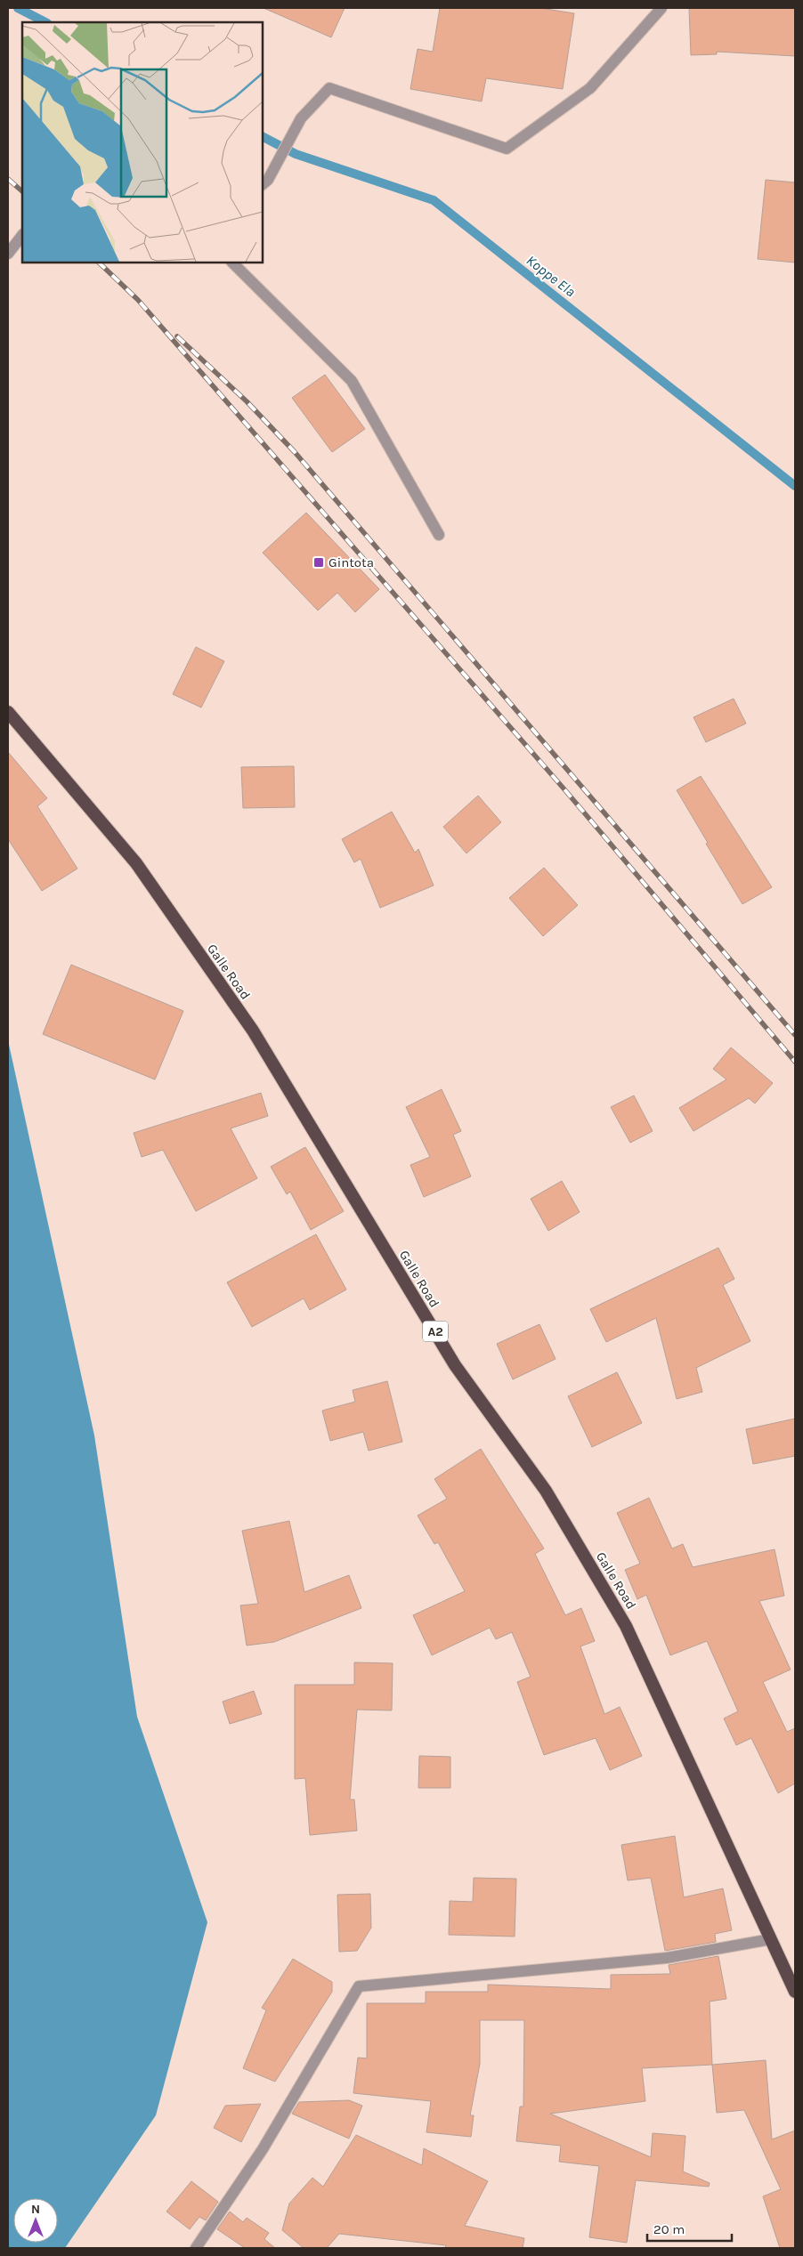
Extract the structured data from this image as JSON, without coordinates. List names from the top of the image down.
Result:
{
  "streets": {
    "highway": ["Galle Road", "A2"]
  },
  "water": ["Koppe Ela"],
  "places": {
    "transit": ["Gintota"]
  },
  "scale_bar": "20 m",
  "north": "top"
}
